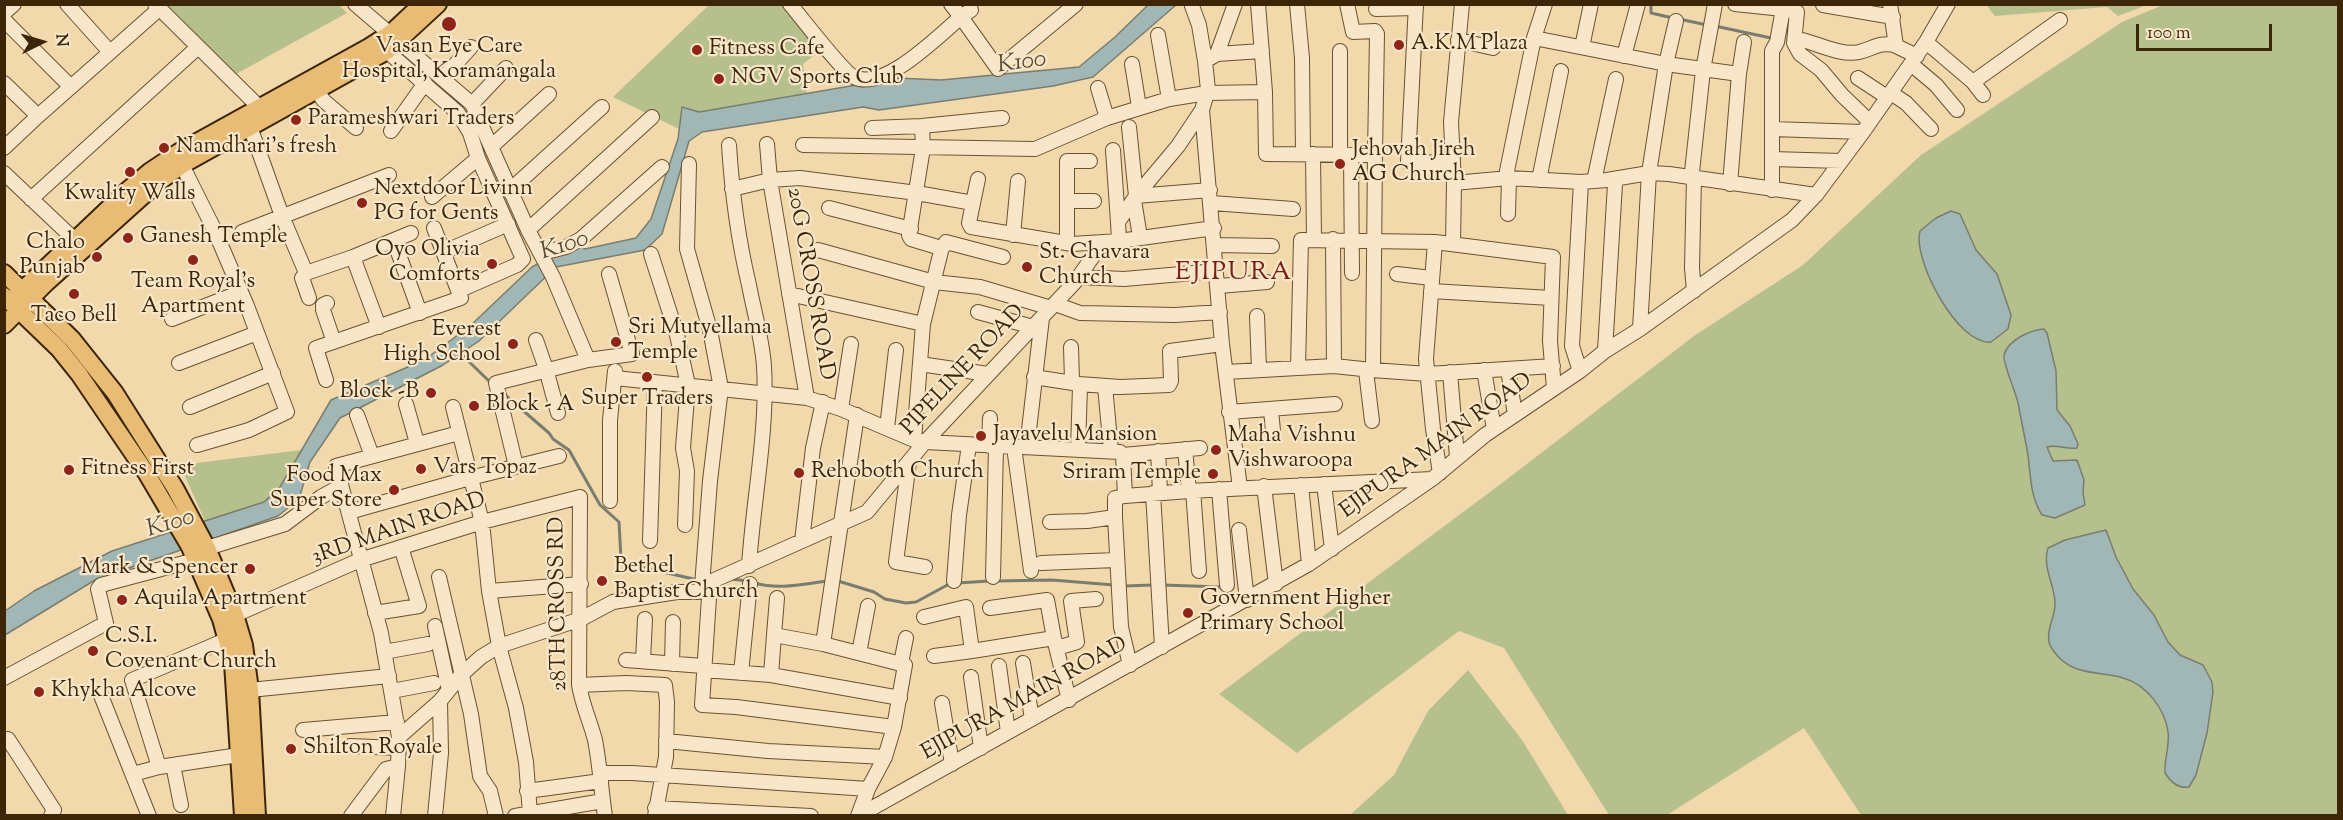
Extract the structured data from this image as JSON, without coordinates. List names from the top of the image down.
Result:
{
  "streets": {
    "street": [
      "20G CROSS ROAD",
      "PIPELINE ROAD",
      "EJIPURA MAIN ROAD",
      "3RD MAIN ROAD",
      "28TH CROSS RD"
    ]
  },
  "crossings": [
    ["PIPELINE ROAD", "28TH CROSS RD"],
    ["3RD MAIN ROAD", "28TH CROSS RD"]
  ],
  "districts": ["EJIPURA"],
  "water": ["K100"],
  "places": [
    "Vasan Eye Care Hospital, Koramangala",
    "A.K.M Plaza",
    "Fitness Cafe",
    "NGV Sports Club",
    "Parameshwari Traders",
    "Namdhari's fresh",
    "Jehovah Jireh AG Church",
    "Kwality Walls",
    "Nextdoor Livinn PG for Gents",
    "Ganesh Temple",
    "Chalo Punjab",
    "Team Royal's Apartment",
    "Oyo Olivia Comforts",
    "St. Chavara Church",
    "Taco Bell",
    "Sri Mutyellama Temple",
    "Everest High School",
    "Super Traders",
    "Block -B",
    "Block - A",
    "Jayavelu Mansion",
    "Maha Vishnu Vishwaroopa",
    "Vars Topaz",
    "Fitness First",
    "Rehoboth Church",
    "Sriram Temple",
    "Food Max Super Store",
    "Mark & Spencer",
    "Bethel Baptist Church",
    "Aquila Apartment",
    "Government Higher Primary School",
    "C.S.I. Covenant Church",
    "Khykha Alcove",
    "Shilton Royale"
  ],
  "scale_bar": "100 m",
  "north": "right"
}
